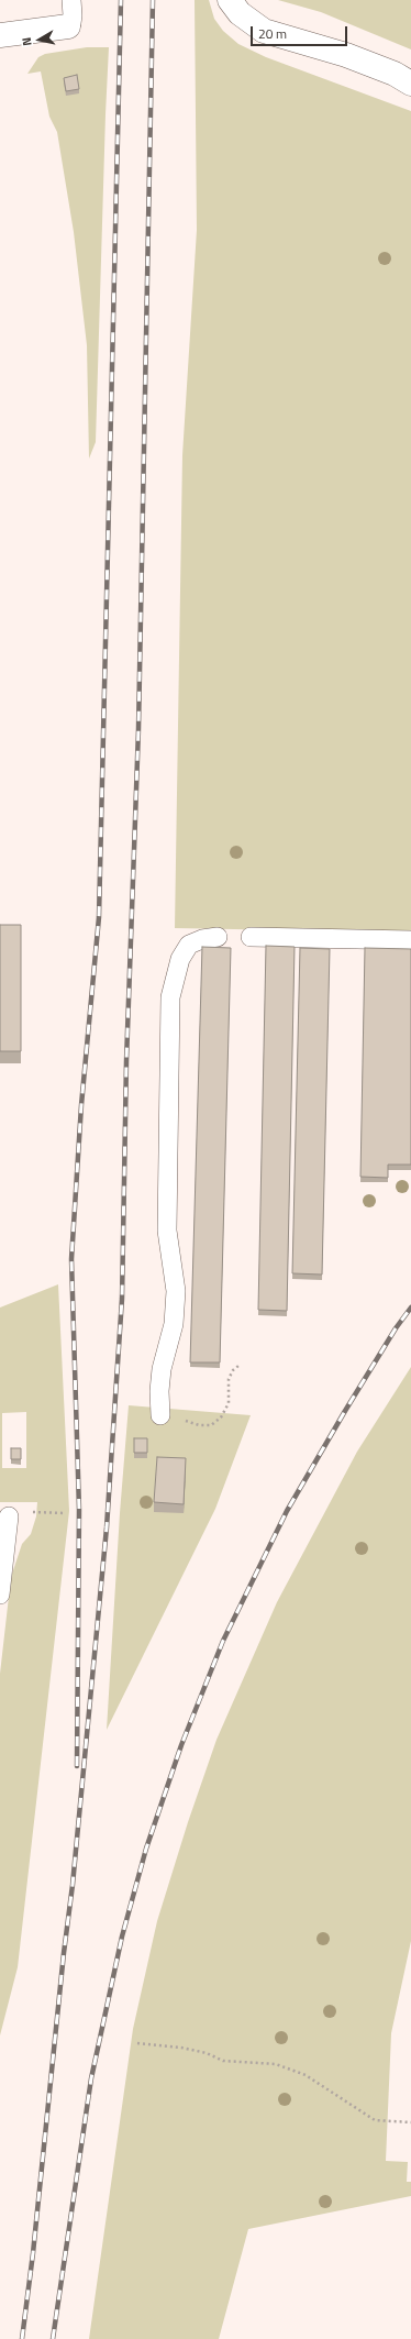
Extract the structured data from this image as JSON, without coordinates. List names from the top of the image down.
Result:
{
  "scale_bar": "20 m",
  "north": "left"
}
